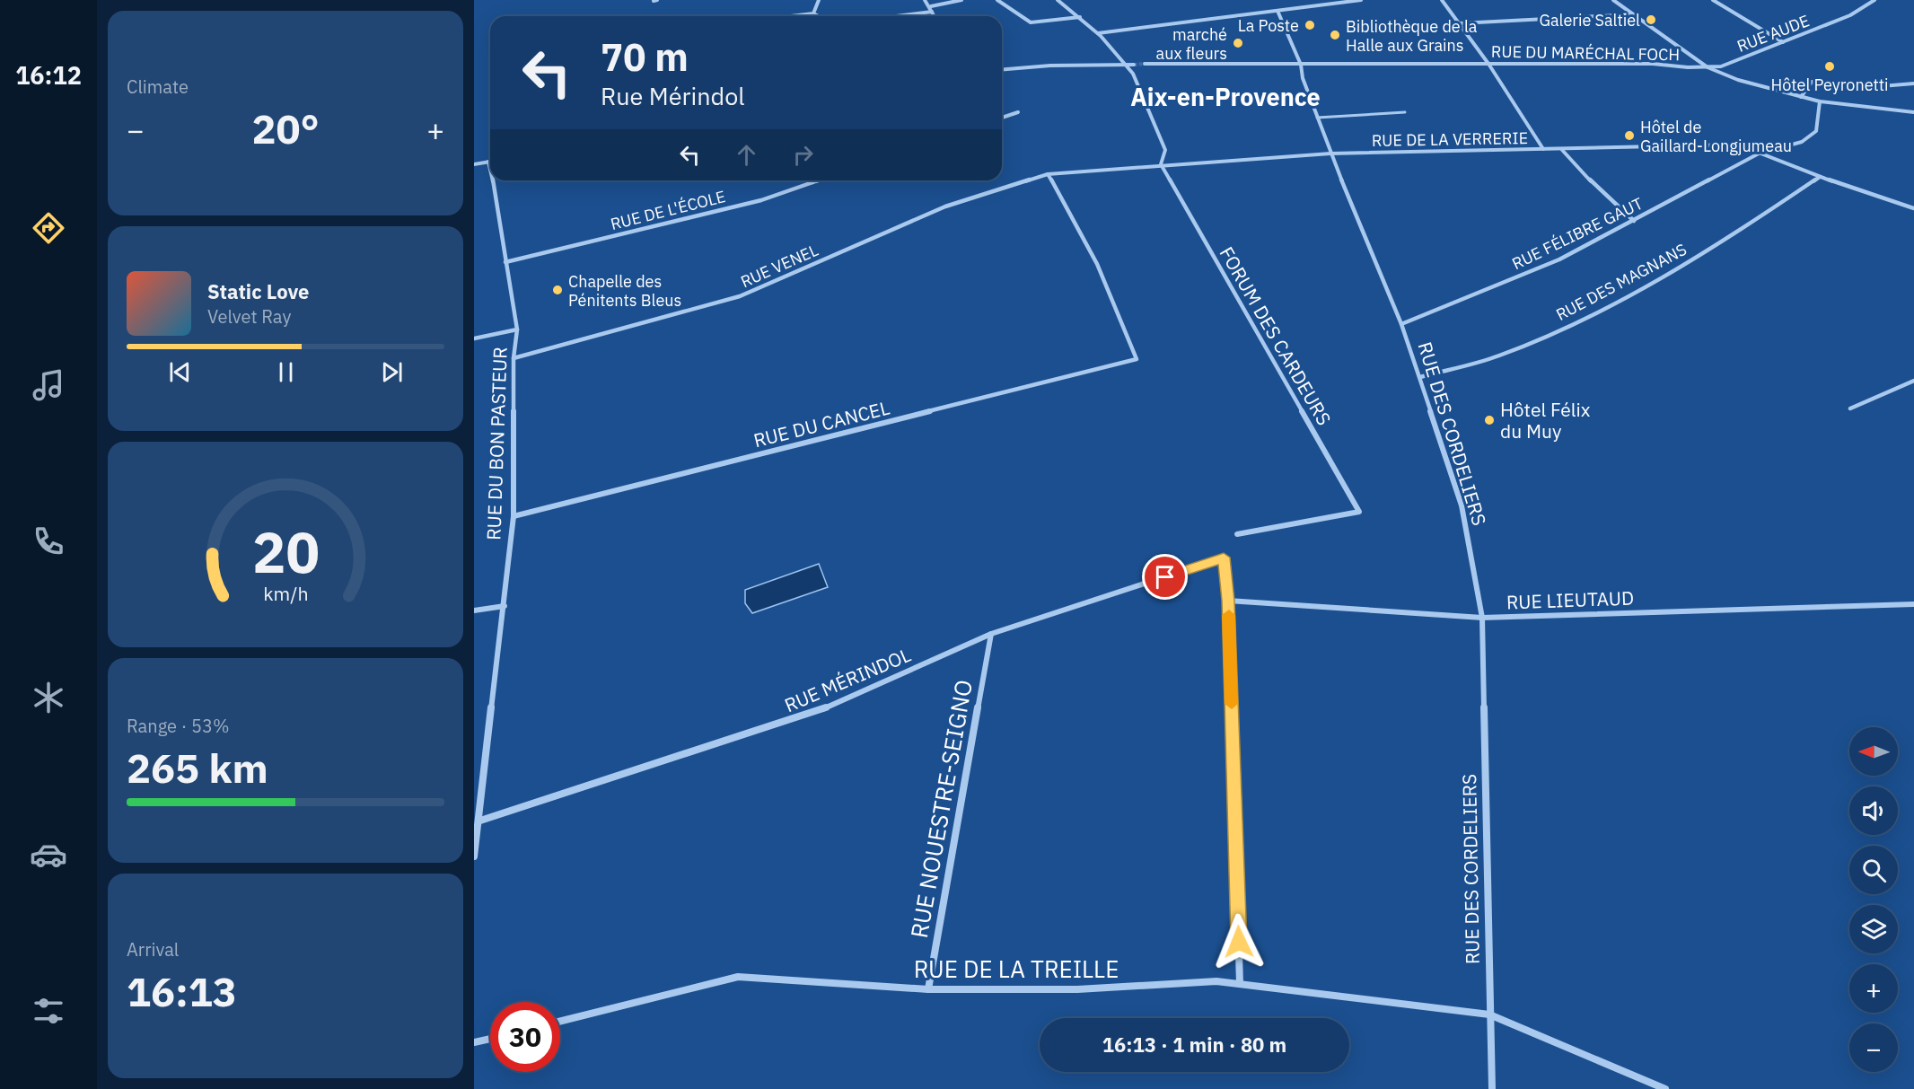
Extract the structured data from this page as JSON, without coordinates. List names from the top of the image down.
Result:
{
  "streets": {
    "street": [
      "RUE AUDE",
      "RUE DU MARÉCHAL FOCH",
      "RUE DE LA VERRERIE",
      "RUE DE L'ÉCOLE",
      "RUE FÉLIBRE GAUT",
      "RUE VENEL",
      "RUE DES MAGNANS",
      "FORUM DES CARDEURS",
      "RUE DU CANCEL",
      "RUE DES CORDELIERS",
      "RUE DU BON PASTEUR",
      "RUE LIEUTAUD",
      "RUE MÉRINDOL",
      "RUE NOUESTRE-SEIGNO",
      "RUE DE LA TREILLE"
    ]
  },
  "crossings": [
    ["RUE AUDE", "RUE DU MARÉCHAL FOCH"],
    ["RUE DU MARÉCHAL FOCH", "RUE DES CORDELIERS"],
    ["RUE DE LA VERRERIE", "RUE FÉLIBRE GAUT"],
    ["RUE DE LA VERRERIE", "RUE VENEL"],
    ["RUE DE LA VERRERIE", "RUE DES MAGNANS"],
    ["RUE DE LA VERRERIE", "FORUM DES CARDEURS"],
    ["RUE DE LA VERRERIE", "RUE DU CANCEL"],
    ["RUE DE LA VERRERIE", "RUE DES CORDELIERS"],
    ["RUE DE L'ÉCOLE", "RUE DU BON PASTEUR"],
    ["RUE FÉLIBRE GAUT", "RUE DES CORDELIERS"],
    ["RUE VENEL", "RUE DU CANCEL"],
    ["RUE VENEL", "RUE DU BON PASTEUR"],
    ["RUE DES MAGNANS", "RUE DES CORDELIERS"],
    ["RUE DU CANCEL", "RUE DU BON PASTEUR"],
    ["RUE DES CORDELIERS", "RUE LIEUTAUD"],
    ["RUE DES CORDELIERS", "RUE DE LA TREILLE"],
    ["RUE DU BON PASTEUR", "RUE MÉRINDOL"],
    ["RUE LIEUTAUD", "RUE MÉRINDOL"],
    ["RUE MÉRINDOL", "RUE NOUESTRE-SEIGNO"],
    ["RUE NOUESTRE-SEIGNO", "RUE DE LA TREILLE"]
  ],
  "districts": ["Aix-en-Provence"],
  "places": [
    "Galerie Saltiel",
    "La Poste",
    "Bibliothèque de la Halle aux Grains",
    "marché aux fleurs",
    "Hôtel Peyronetti",
    "Hôtel de Gaillard-Longjumeau",
    "Chapelle des Pénitents Bleus",
    "Hôtel Félix du Muy"
  ],
  "north": "left",
  "page": {
    "tabs": "16:12",
    "tile": [
      "Climate",
      ["Range · 53%", "265 km"],
      ["Arrival", "16:13"]
    ],
    "turn": ["70 m", "Rue Mérindol"],
    "heat": ["−", "20°", "+"],
    "song": ["Static Love", "Velvet Ray"],
    "map_buttons": ["+", "−"],
    "limit": "30",
    "trip": "16:13 · 1 min · 80 m",
    "gauge": ["20", "km/h"]
  }
}
